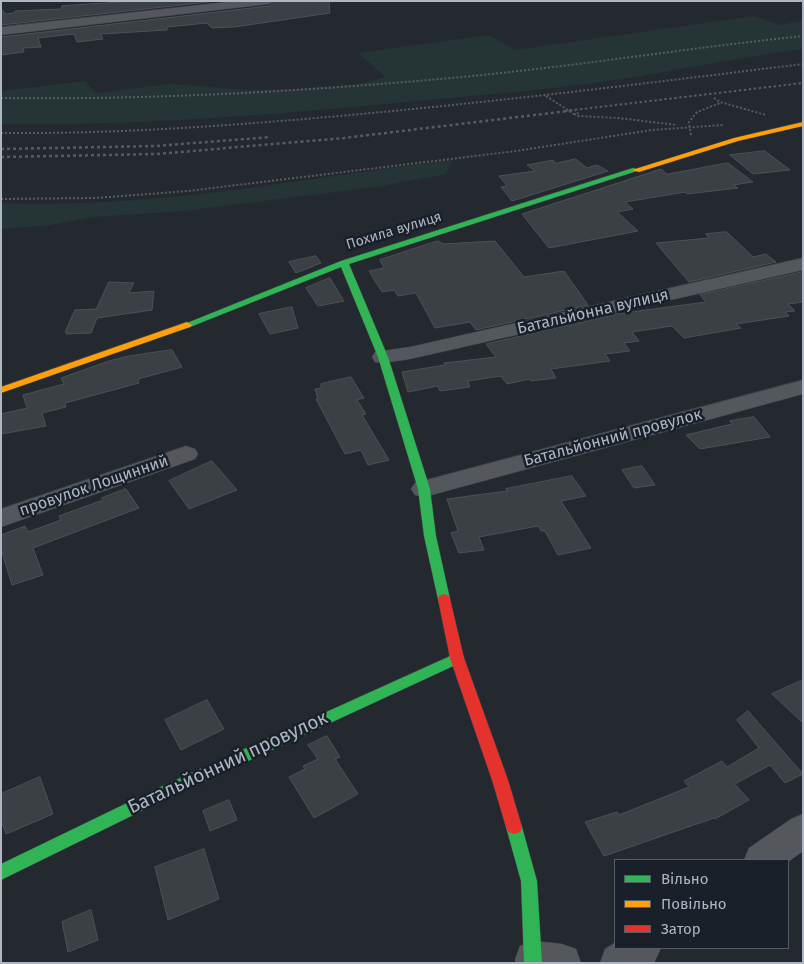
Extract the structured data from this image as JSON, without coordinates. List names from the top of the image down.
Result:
{
  "streets": {
    "street": [
      "Похила вулиця",
      "Батальйонна вулиця",
      "Батальйонний провулок",
      "провулок Лощинний"
    ]
  },
  "legend": ["Вільно", "Повільно", "Затор"]
}
